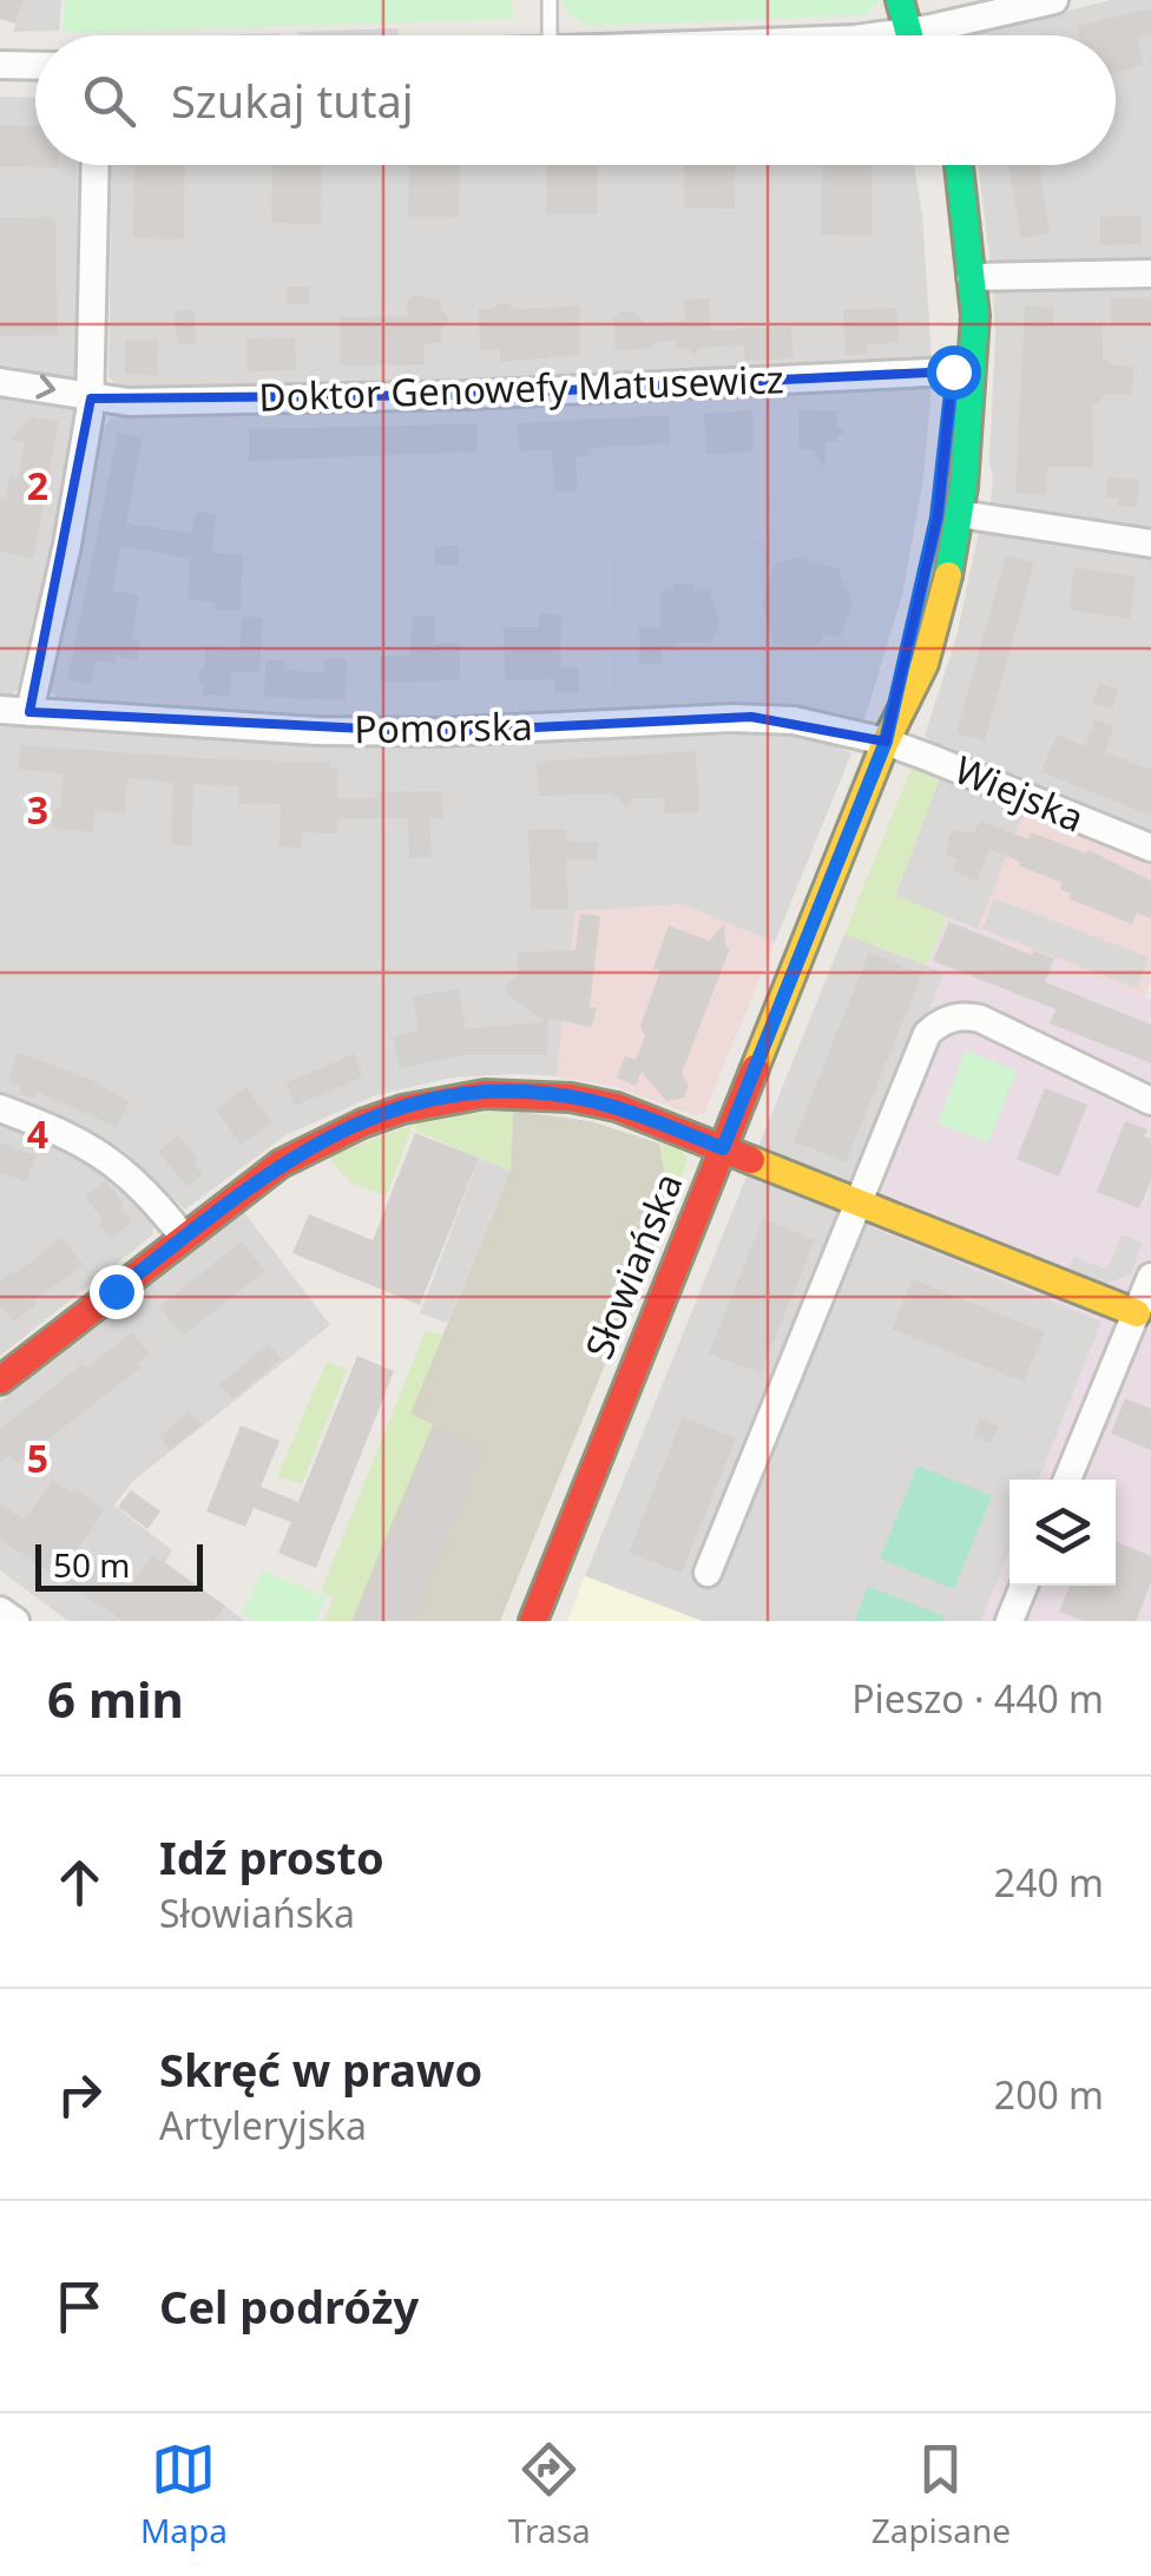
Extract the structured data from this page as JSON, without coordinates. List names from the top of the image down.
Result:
{
  "streets": {
    "street": [
      "Doktor Genowefy Matusewicz",
      "Pomorska",
      "Wiejska",
      "Słowiańska"
    ]
  },
  "crossings": [
    ["Doktor Genowefy Matusewicz", "Słowiańska"],
    ["Pomorska", "Wiejska"],
    ["Pomorska", "Słowiańska"],
    ["Wiejska", "Słowiańska"]
  ],
  "scale_bar": "50 m",
  "page": {
    "search": "Szukaj tutaj",
    "scale": "50 m",
    "heading": ["6 min", "Pieszo · 440 m"],
    "list": [
      ["Idź prosto", "Słowiańska", "240 m"],
      ["Skręć w prawo", "Artyleryjska", "200 m"],
      "Cel podróży"
    ],
    "nav": ["Mapa", "Trasa", "Zapisane"]
  },
  "grid": {
    "rows": [
      "2",
      "3",
      "4",
      "5"
    ]
  }
}
